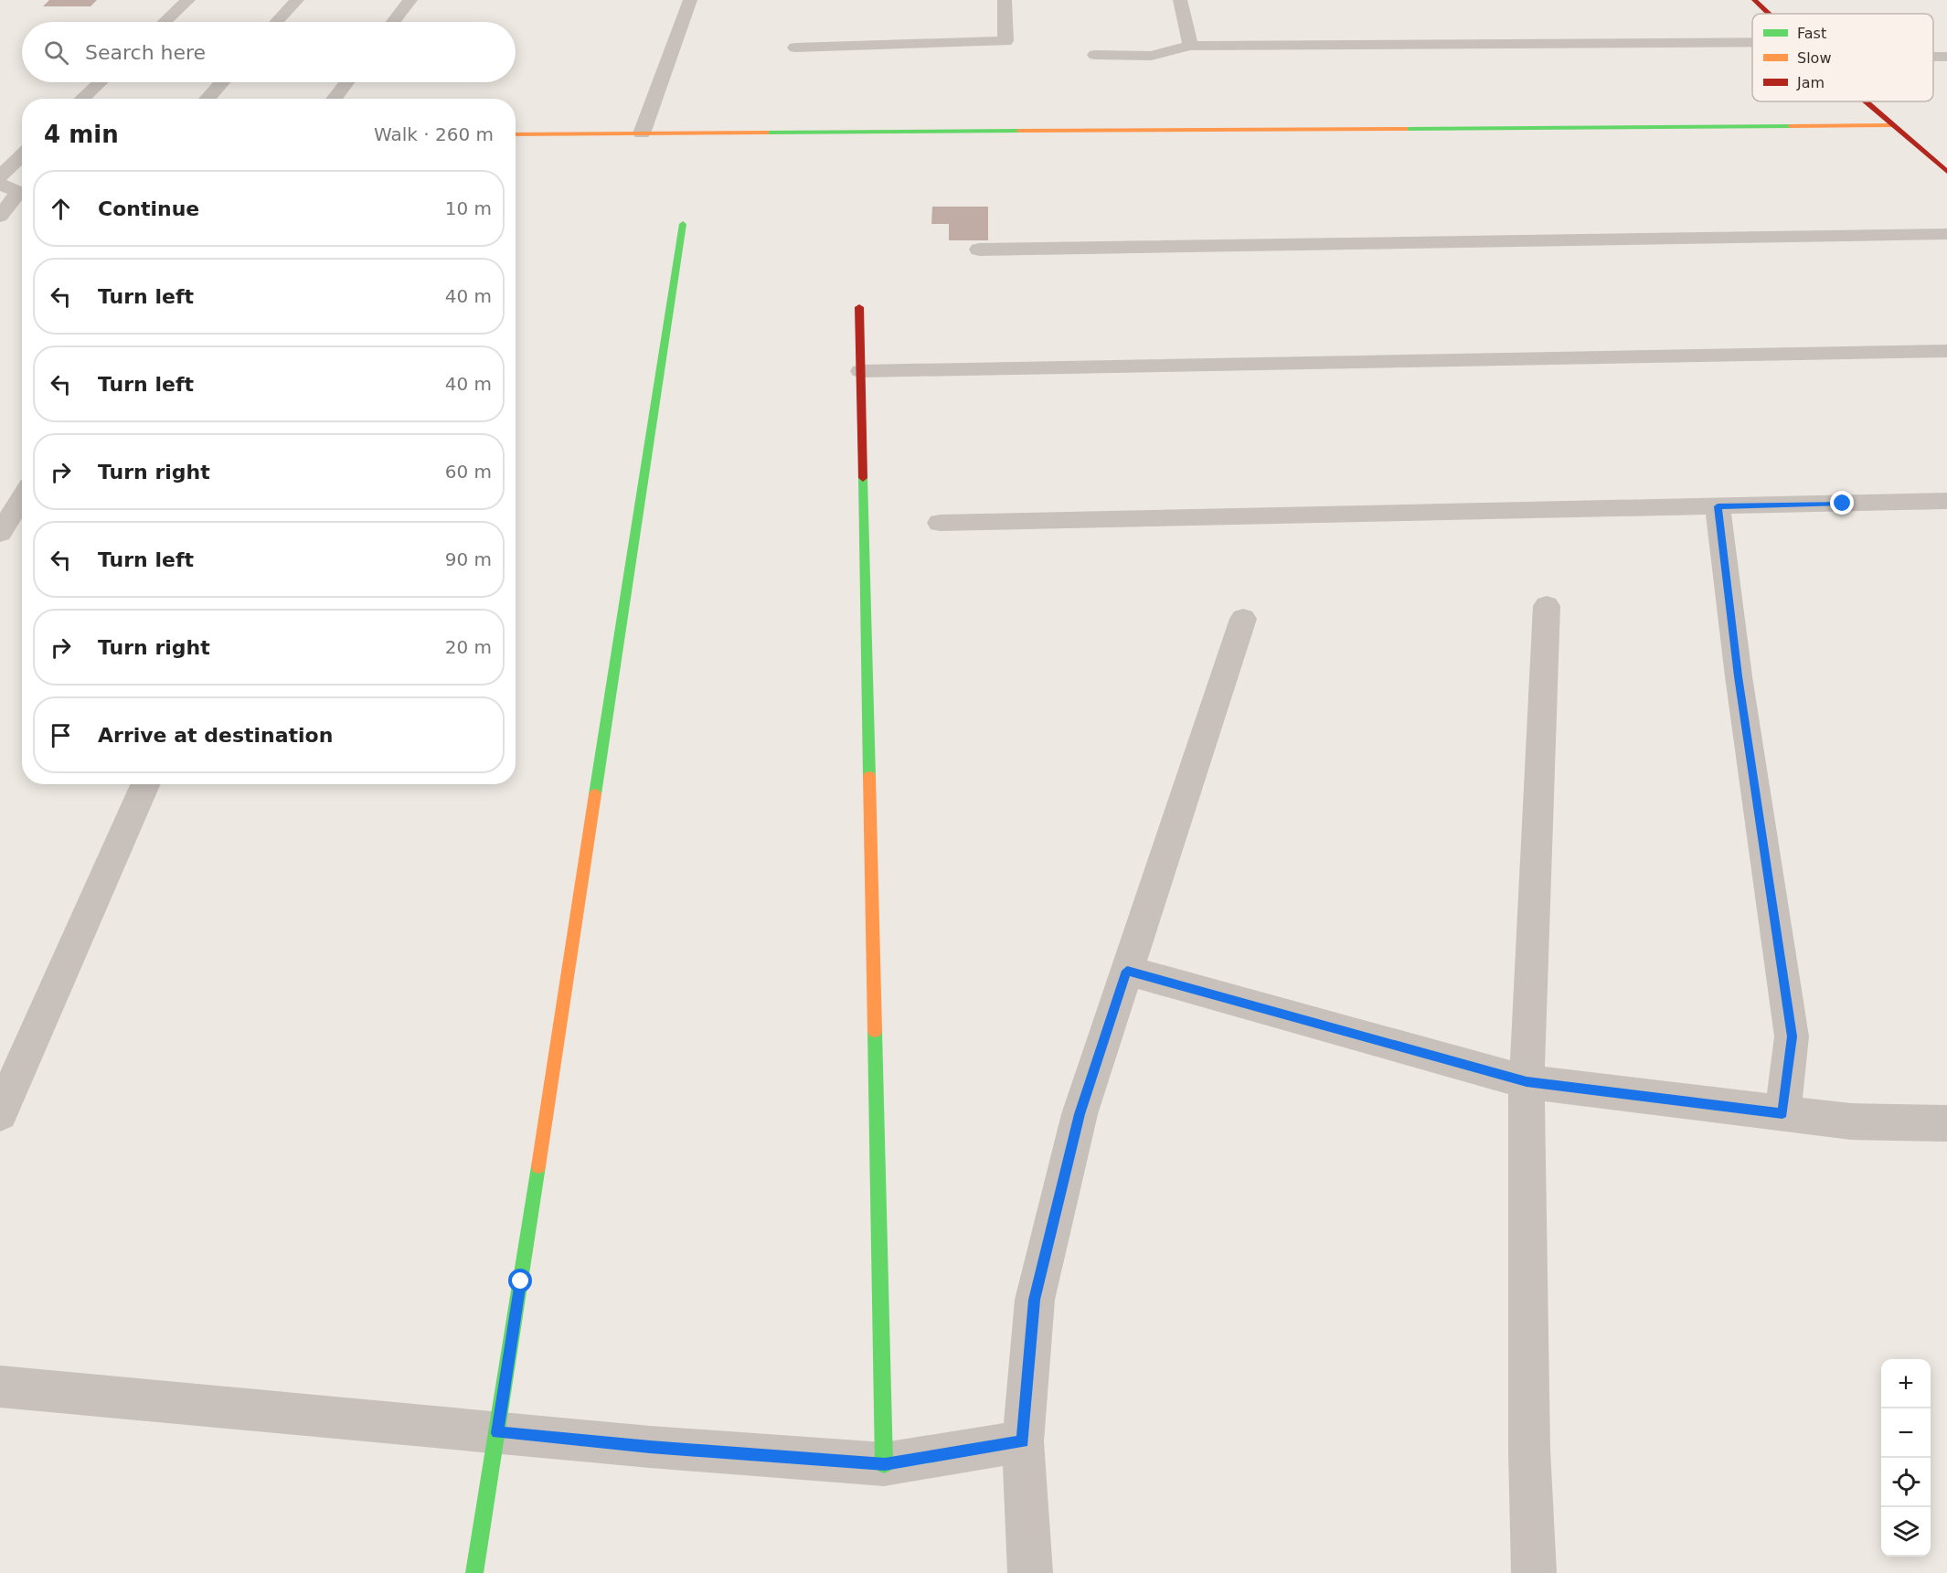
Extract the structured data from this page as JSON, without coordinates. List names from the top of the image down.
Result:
{
  "legend": ["Fast", "Slow", "Jam"],
  "page": {
    "search": "Search here",
    "heading": ["4 min", "Walk · 260 m"],
    "list": [
      ["Continue", "10 m"],
      ["Turn left", "40 m"],
      ["Turn left", "40 m"],
      ["Turn right", "60 m"],
      ["Turn left", "90 m"],
      ["Turn right", "20 m"],
      "Arrive at destination"
    ],
    "map_buttons": ["+", "−"]
  }
}
